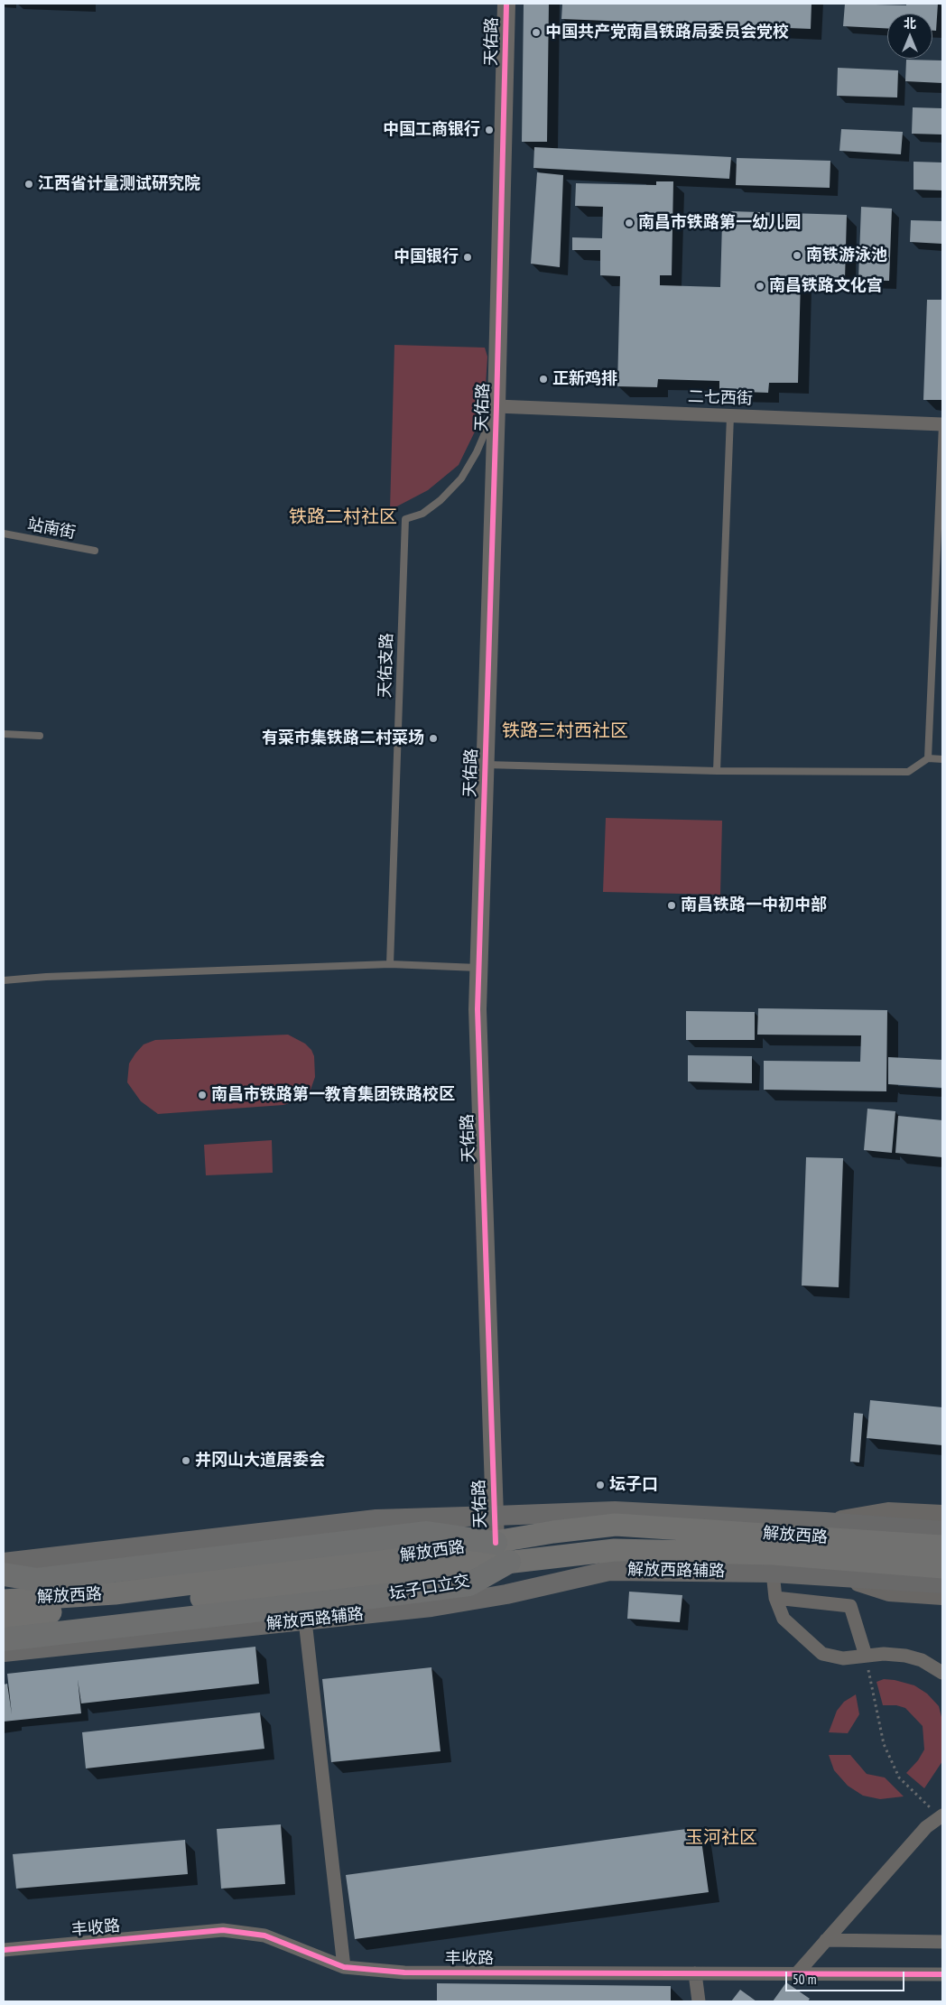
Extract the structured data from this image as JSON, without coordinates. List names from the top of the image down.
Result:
{
  "streets": {
    "highway": ["坛子口立交"],
    "main road": ["解放西路", "解放西路辅路"],
    "street": ["天佑路", "二七西街", "丰收路"],
    "lane": ["站南街", "天佑支路"]
  },
  "crossings": [
    ["天佑路", "二七西街"],
    ["天佑路", "天佑支路"],
    ["天佑路", "解放西路"],
    ["二七西街", "天佑支路"],
    ["解放西路", "坛子口立交"]
  ],
  "districts": ["铁路二村社区", "铁路三村西社区", "玉河社区"],
  "places": [
    "中国共产党南昌铁路局委员会党校",
    "中国工商银行",
    "江西省计量测试研究院",
    "南昌市铁路第一幼儿园",
    "南铁游泳池",
    "中国银行",
    "南昌铁路文化宫",
    "正新鸡排",
    "有菜市集铁路二村菜场",
    "南昌铁路一中初中部",
    "南昌市铁路第一教育集团铁路校区",
    "井冈山大道居委会",
    "坛子口"
  ],
  "scale_bar": "50 m",
  "north": "top"
}
